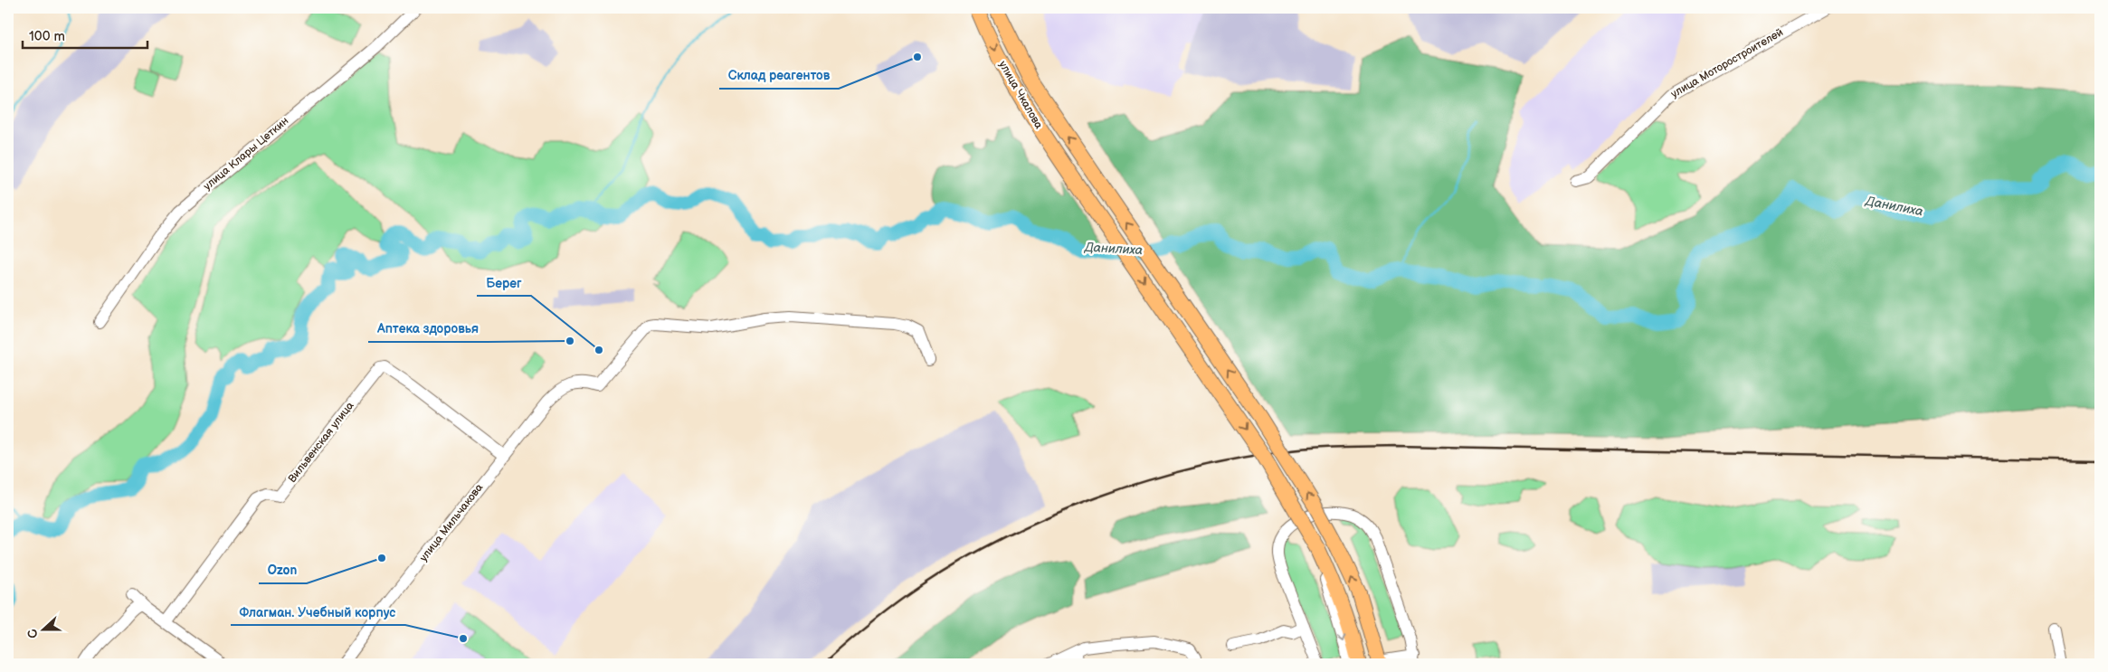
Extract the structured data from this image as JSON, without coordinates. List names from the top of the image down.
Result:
{
  "streets": {
    "main road": ["улица Чкалова"],
    "street": [
      "улица Моторостроителей",
      "улица Клары Цеткин",
      "Вильвенская улица",
      "улица Мильчакова"
    ]
  },
  "crossings": [
    ["Вильвенская улица", "улица Мильчакова"]
  ],
  "water": ["Данилиха"],
  "places": [
    "Склад реагентов",
    "Аптека здоровья",
    "Берег",
    "Ozon",
    "Флагман. Учебный корпус"
  ],
  "scale_bar": "100 m",
  "north": "left"
}
